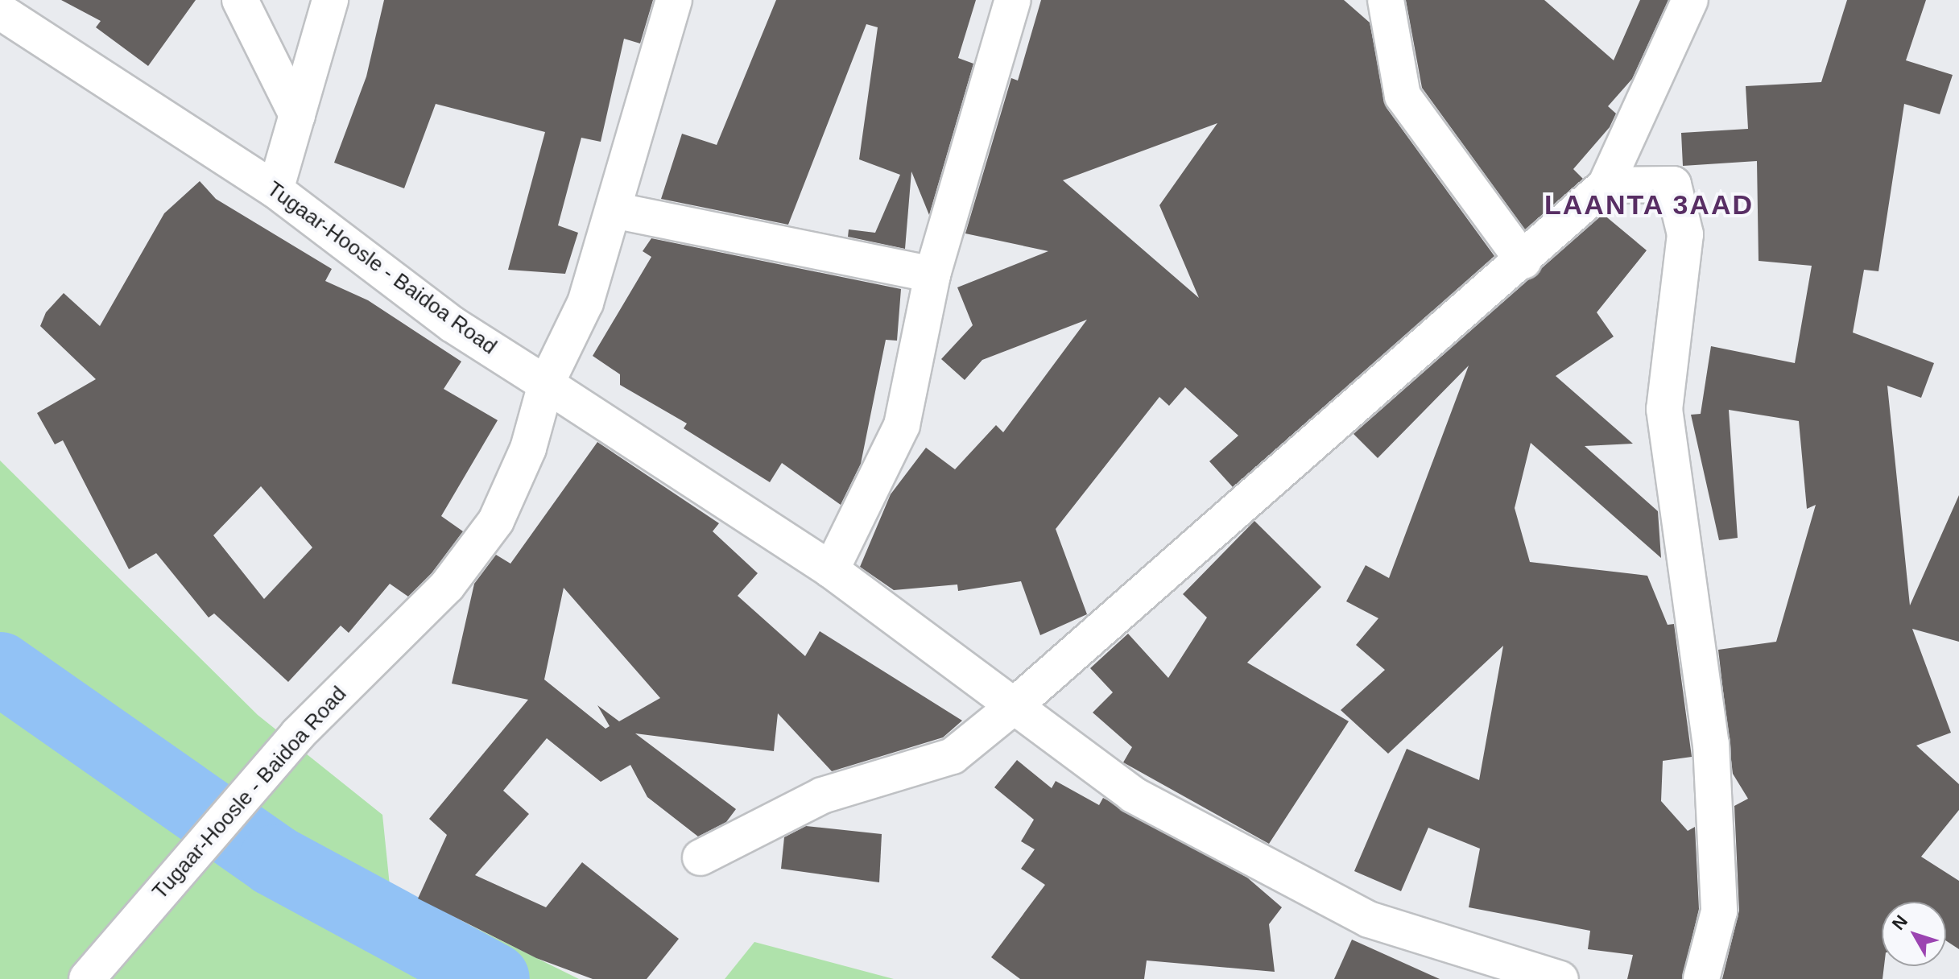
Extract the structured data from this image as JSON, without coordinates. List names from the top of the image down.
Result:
{
  "streets": {
    "street": ["Tugaar-Hoosle - Baidoa Road"]
  },
  "districts": ["LAANTA 3AAD"],
  "north": "top left"
}
